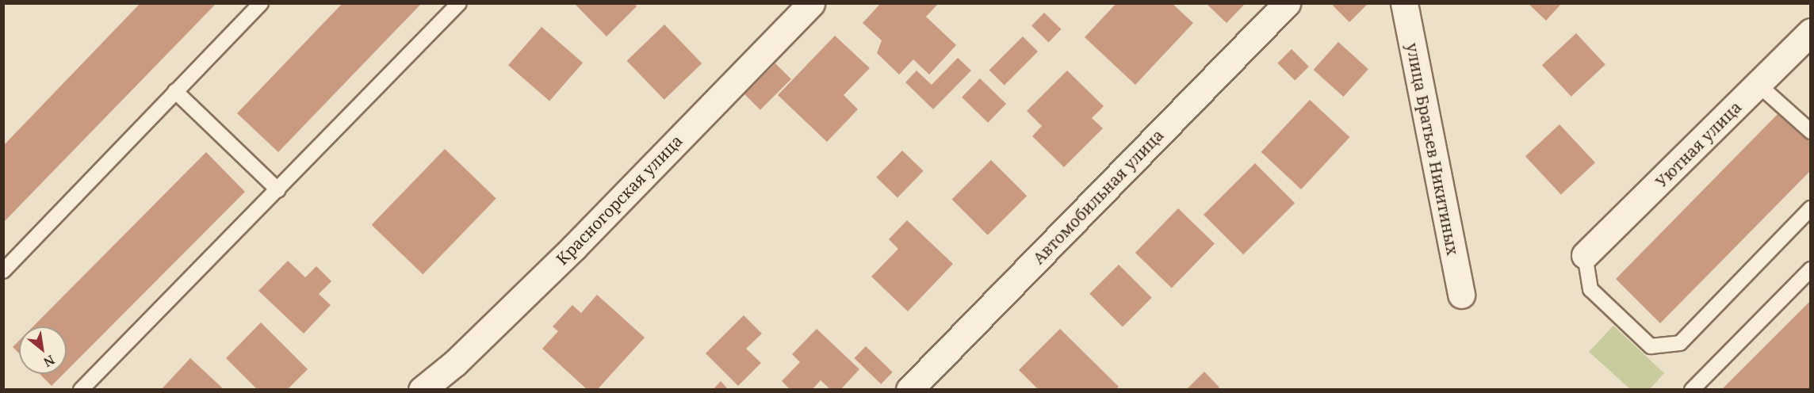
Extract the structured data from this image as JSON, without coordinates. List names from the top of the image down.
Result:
{
  "streets": {
    "street": [
      "Уютная улица",
      "улица Братьев Никитиных",
      "Автомобильная улица",
      "Красногорская улица"
    ]
  },
  "north": "bottom right"
}
